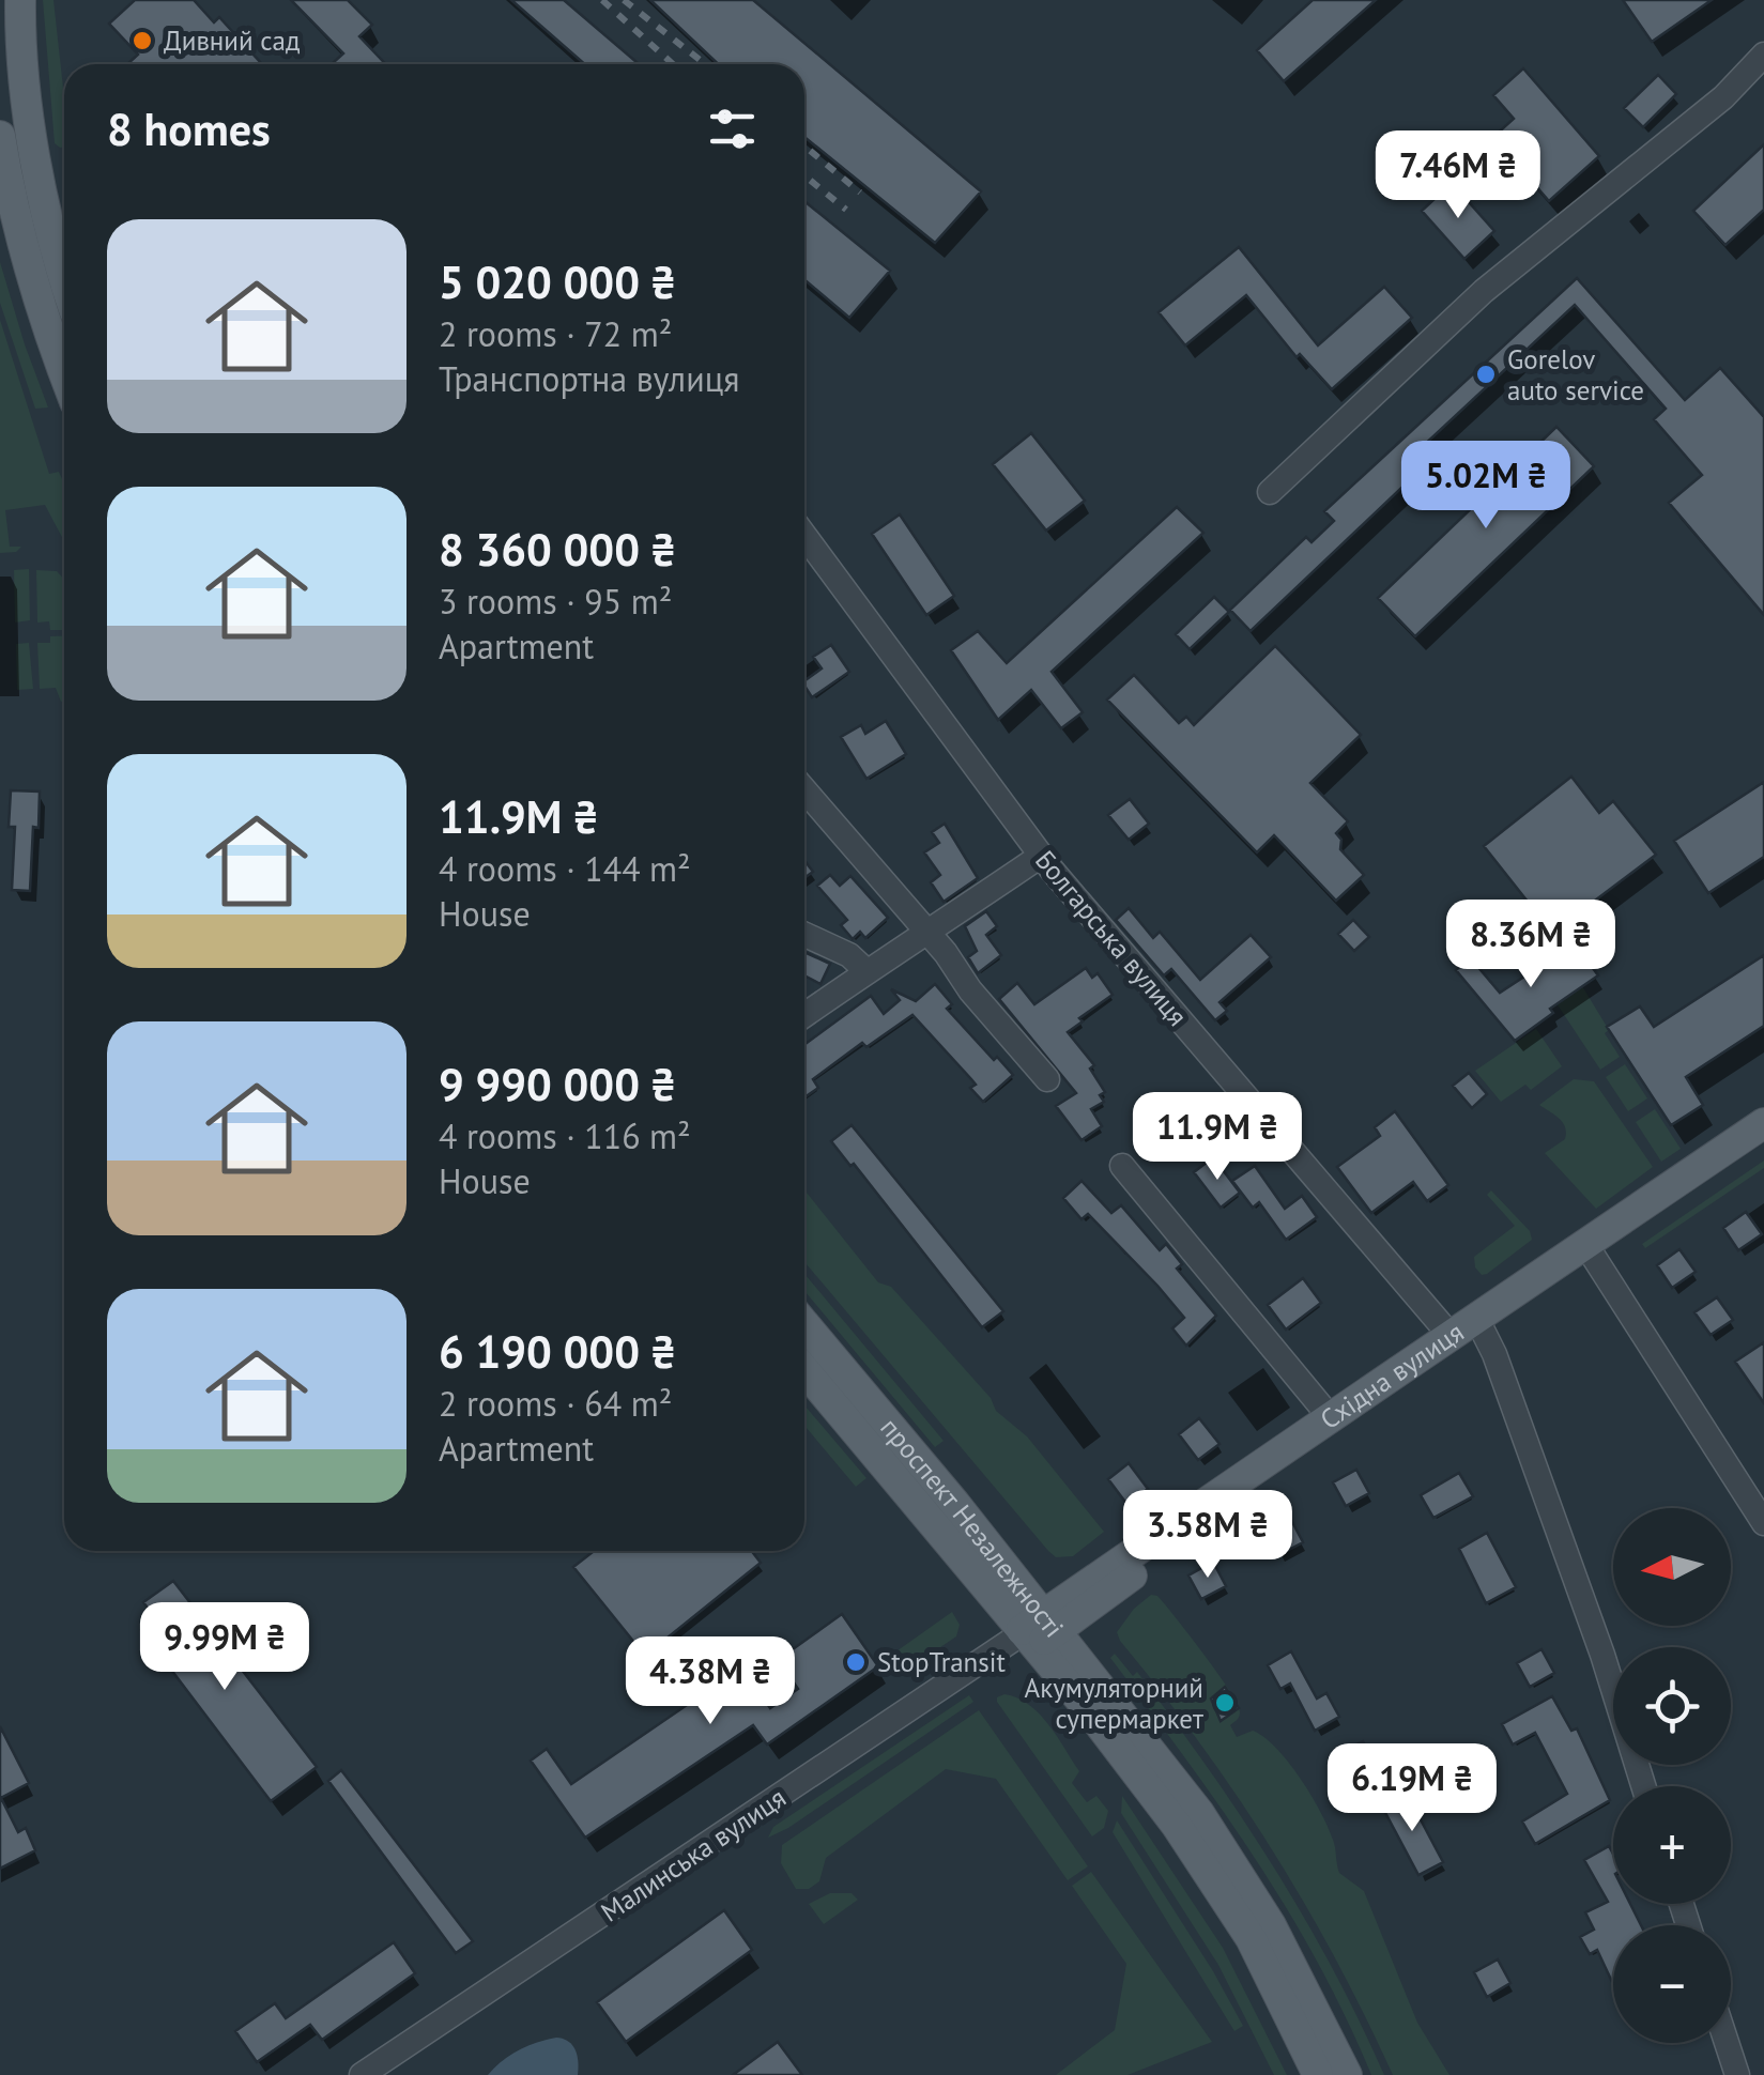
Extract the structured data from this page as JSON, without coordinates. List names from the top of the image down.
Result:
{
  "streets": {
    "main road": ["Східна вулиця", "проспект Незалежності"],
    "street": ["Болгарська вулиця", "Малинська вулиця"]
  },
  "crossings": [
    ["Болгарська вулиця", "Східна вулиця"],
    ["Східна вулиця", "проспект Незалежності"],
    ["Східна вулиця", "Малинська вулиця"],
    ["проспект Незалежності", "Малинська вулиця"]
  ],
  "places": [
    "Дивний сад",
    "Gorelov auto service",
    "StopTransit",
    "Акумуляторний супермаркет"
  ],
  "north": "left",
  "page": {
    "heading": "8 homes",
    "price": [
      "7.46M ₴",
      "5.02M ₴",
      "8.36M ₴",
      "11.9M ₴",
      "3.58M ₴",
      "9.99M ₴",
      "4.38M ₴",
      "6.19M ₴"
    ],
    "list": [
      {
        "name": "5 020 000 ₴",
        "note": "2 rooms · 72 m² · Транспортна вулиця"
      },
      {
        "name": "8 360 000 ₴",
        "note": "3 rooms · 95 m² · Apartment"
      },
      {
        "name": "11.9M ₴",
        "note": "4 rooms · 144 m² · House"
      },
      {
        "name": "9 990 000 ₴",
        "note": "4 rooms · 116 m² · House"
      },
      {
        "name": "6 190 000 ₴",
        "note": "2 rooms · 64 m² · Apartment"
      }
    ],
    "map_buttons": ["+", "−"]
  }
}
